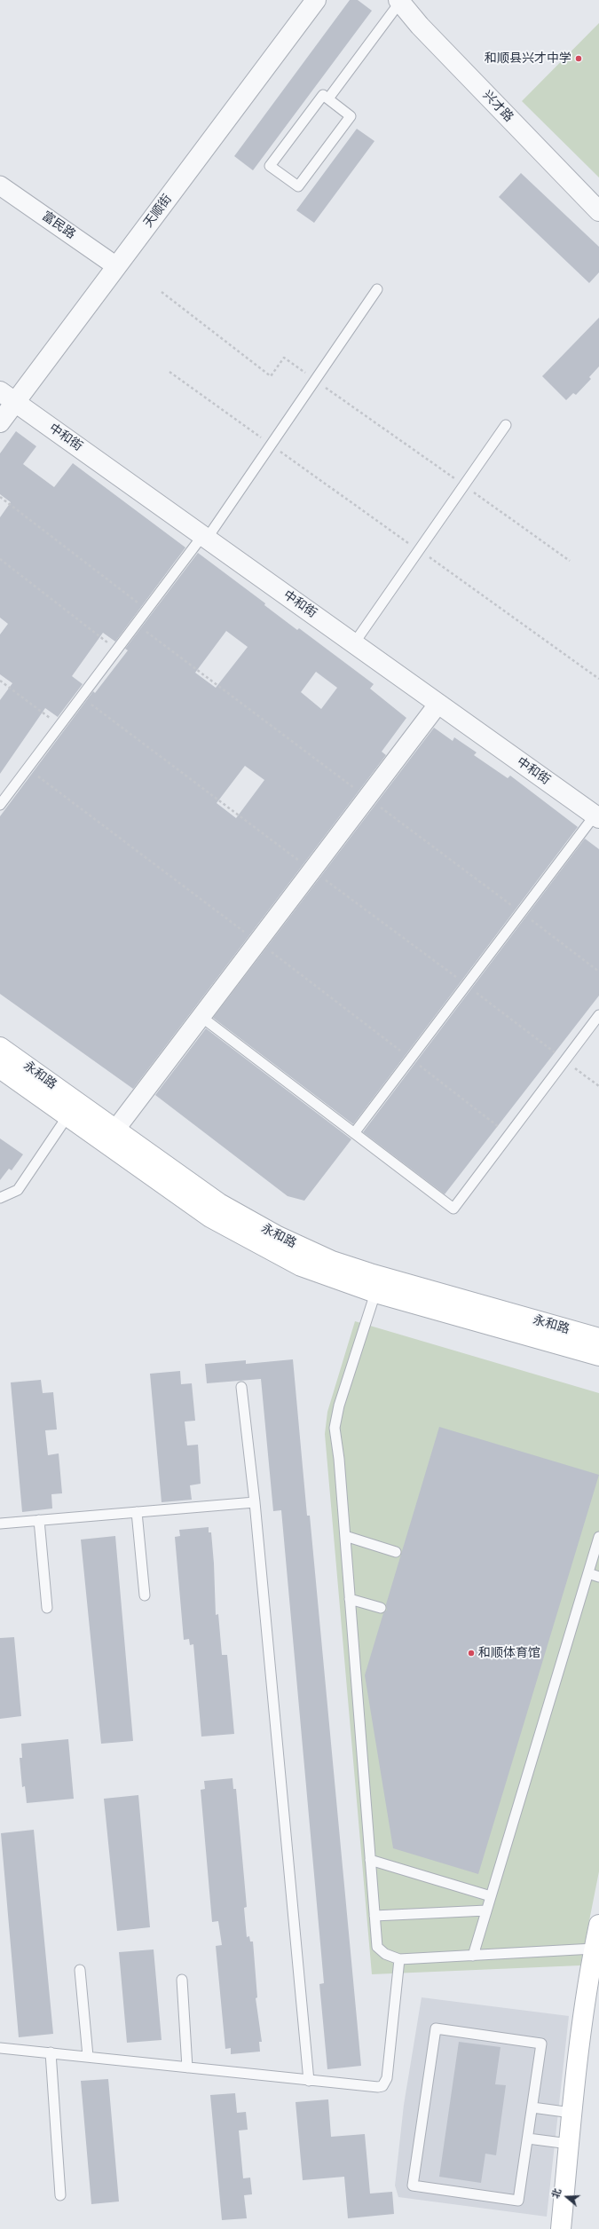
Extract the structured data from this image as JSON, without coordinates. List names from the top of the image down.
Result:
{
  "streets": {
    "main road": ["永和路"],
    "street": [
      "兴才路",
      "天顺街",
      "富民路",
      "中和街"
    ]
  },
  "crossings": [
    ["天顺街", "富民路"],
    ["天顺街", "中和街"]
  ],
  "places": ["和顺县兴才中学", "和顺体育馆"],
  "north": "left"
}
